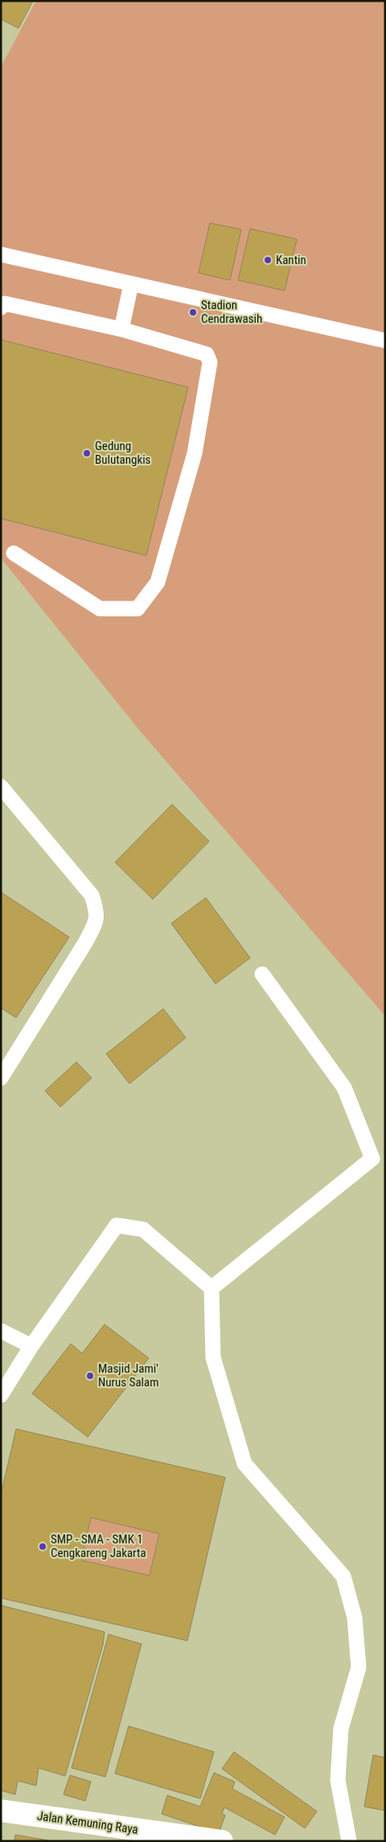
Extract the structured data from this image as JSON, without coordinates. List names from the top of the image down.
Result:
{
  "streets": {
    "street": ["Jalan Kemuning Raya"]
  },
  "places": [
    "Kantin",
    "Stadion Cendrawasih",
    "Gedung Bulutangkis",
    "Masjid Jami' Nurus Salam",
    "SMP - SMA - SMK 1 Cengkareng Jakarta"
  ]
}
